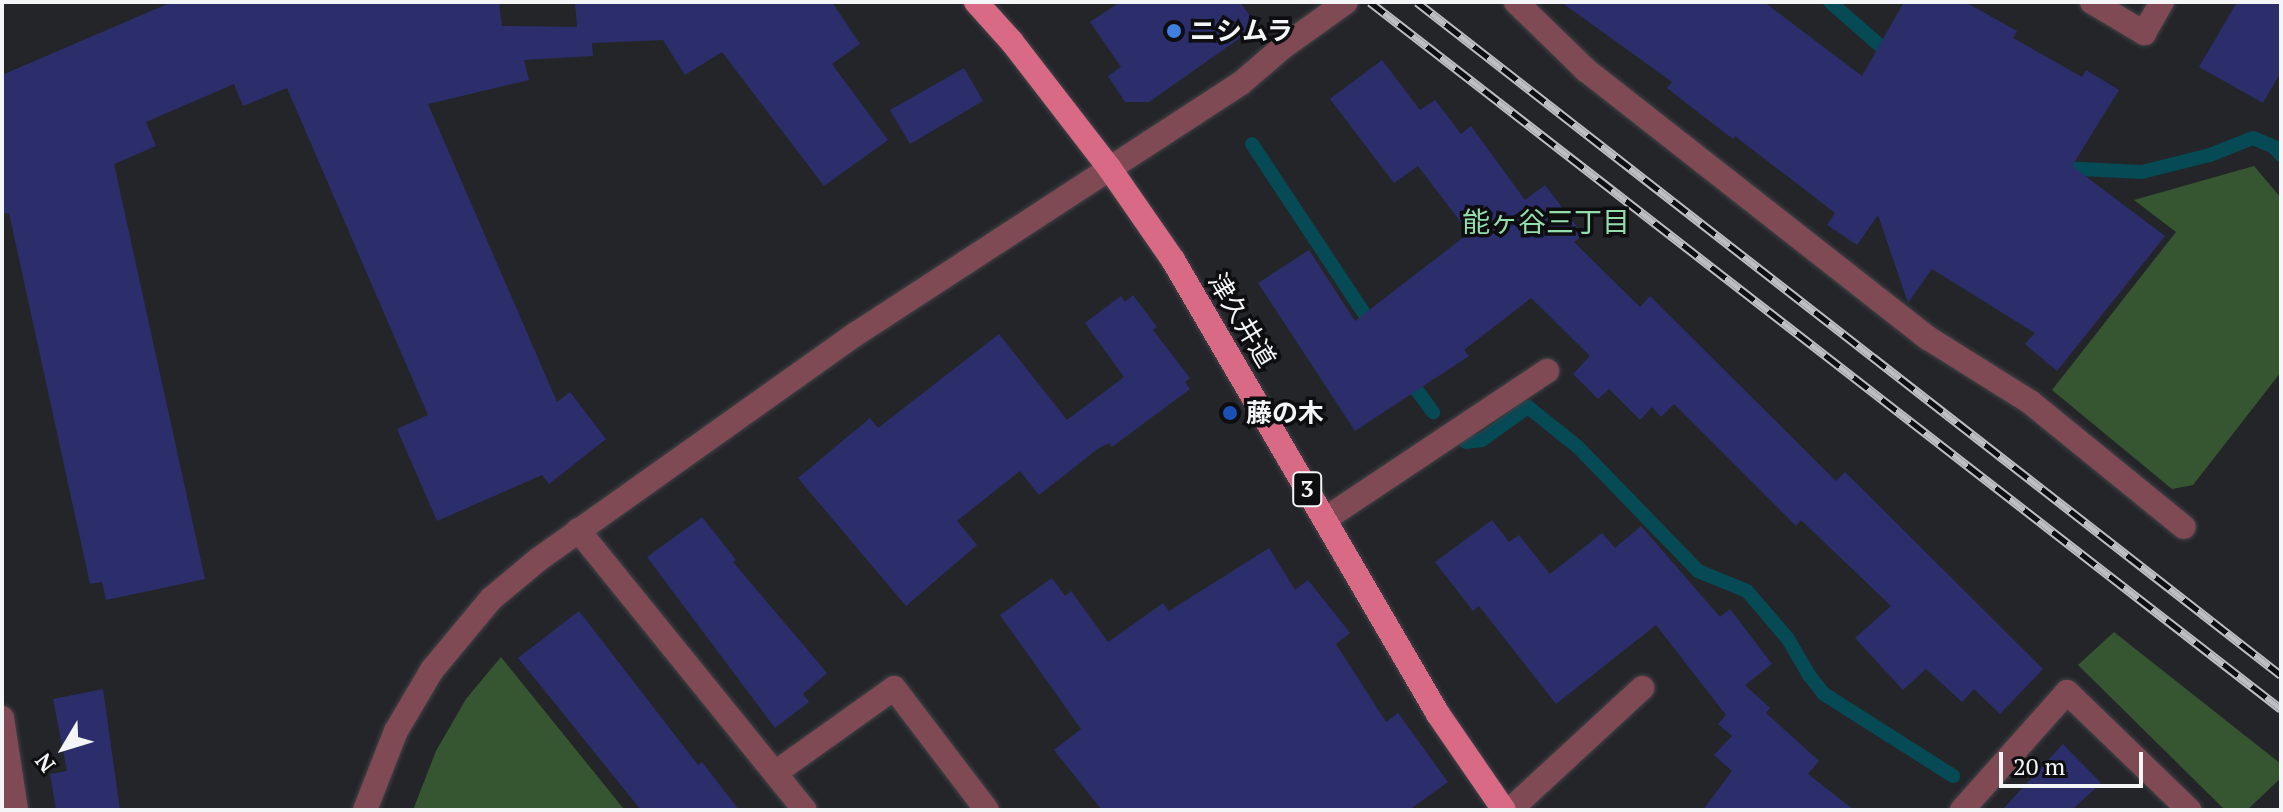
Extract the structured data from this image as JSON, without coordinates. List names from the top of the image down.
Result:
{
  "streets": {
    "main road": ["津久井道", "3"]
  },
  "districts": ["能ヶ谷三丁目"],
  "places": ["ニシムラ", "藤の木"],
  "scale_bar": "20 m",
  "north": "bottom left"
}
